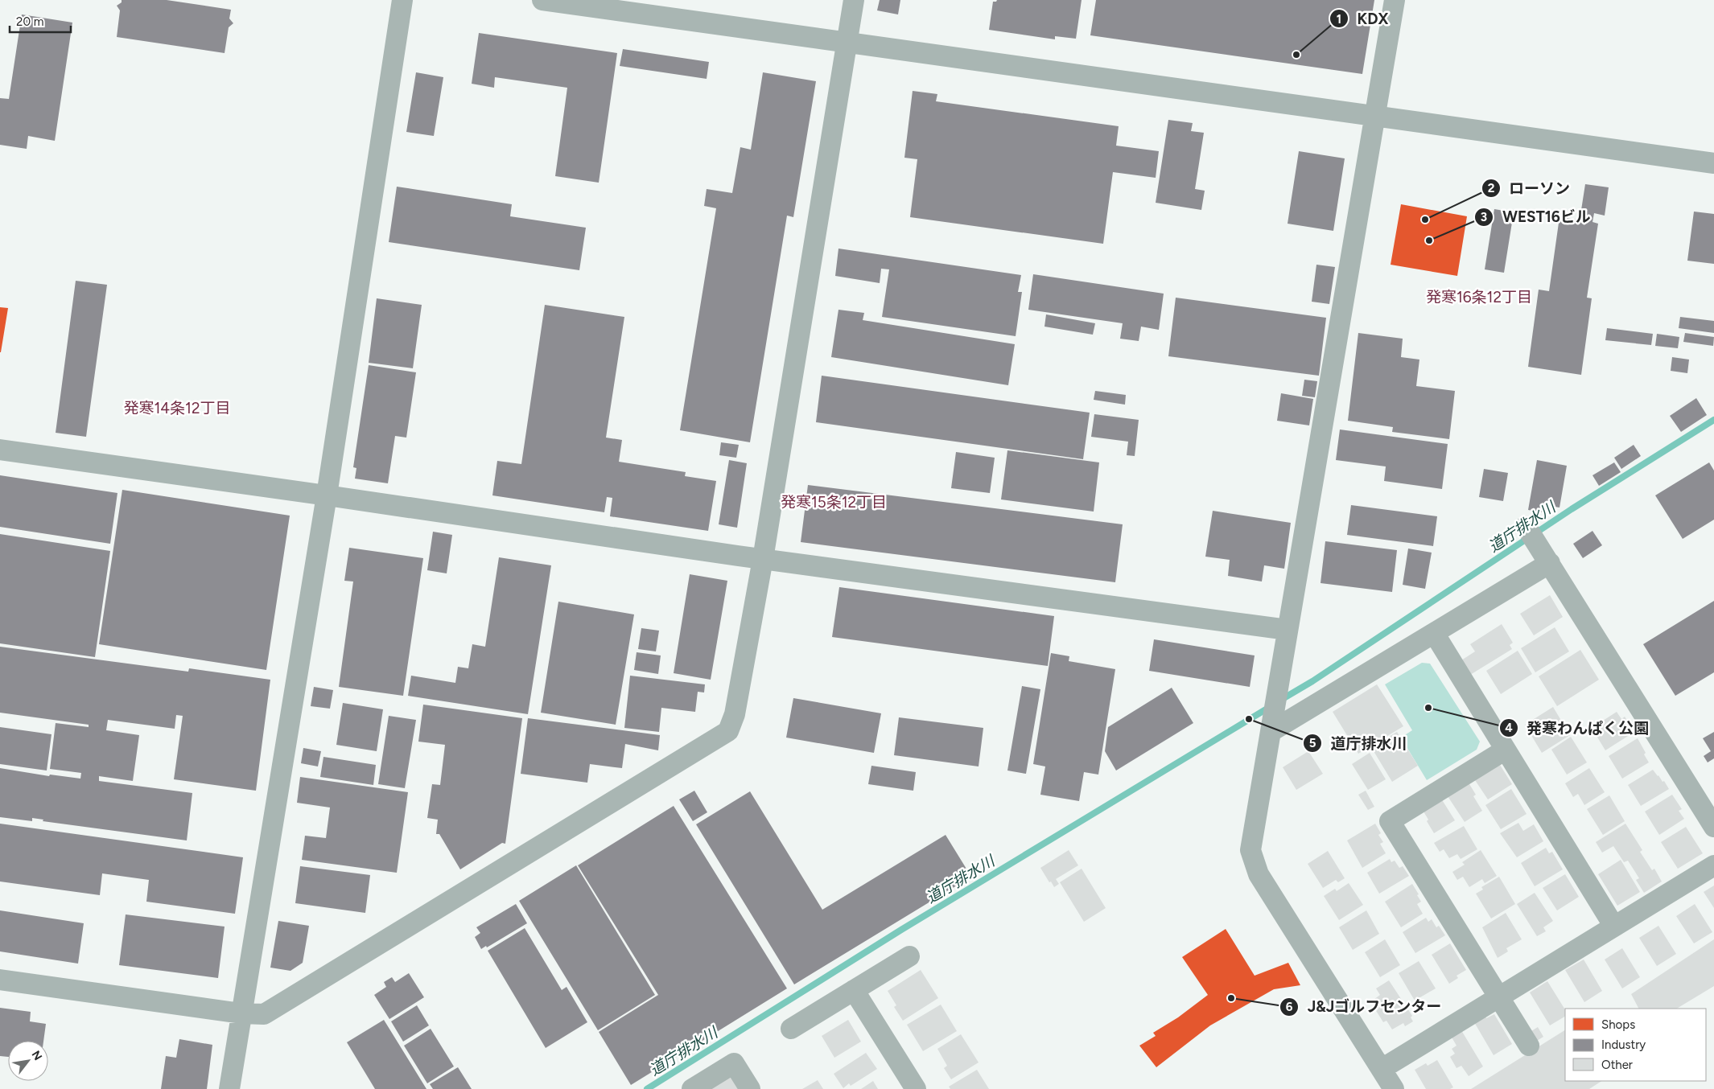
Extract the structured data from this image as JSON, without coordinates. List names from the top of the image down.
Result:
{
  "districts": ["発寒16条12丁目", "発寒14条12丁目", "発寒15条12丁目"],
  "water": ["道庁排水川"],
  "places": [
    "KDX",
    "ローソン",
    "WEST16ビル",
    "発寒わんぱく公園",
    "道庁排水川",
    "J&Jゴルフセンター"
  ],
  "legend": ["Shops", "Industry", "Other"],
  "scale_bar": "20 m",
  "north": "top right"
}
